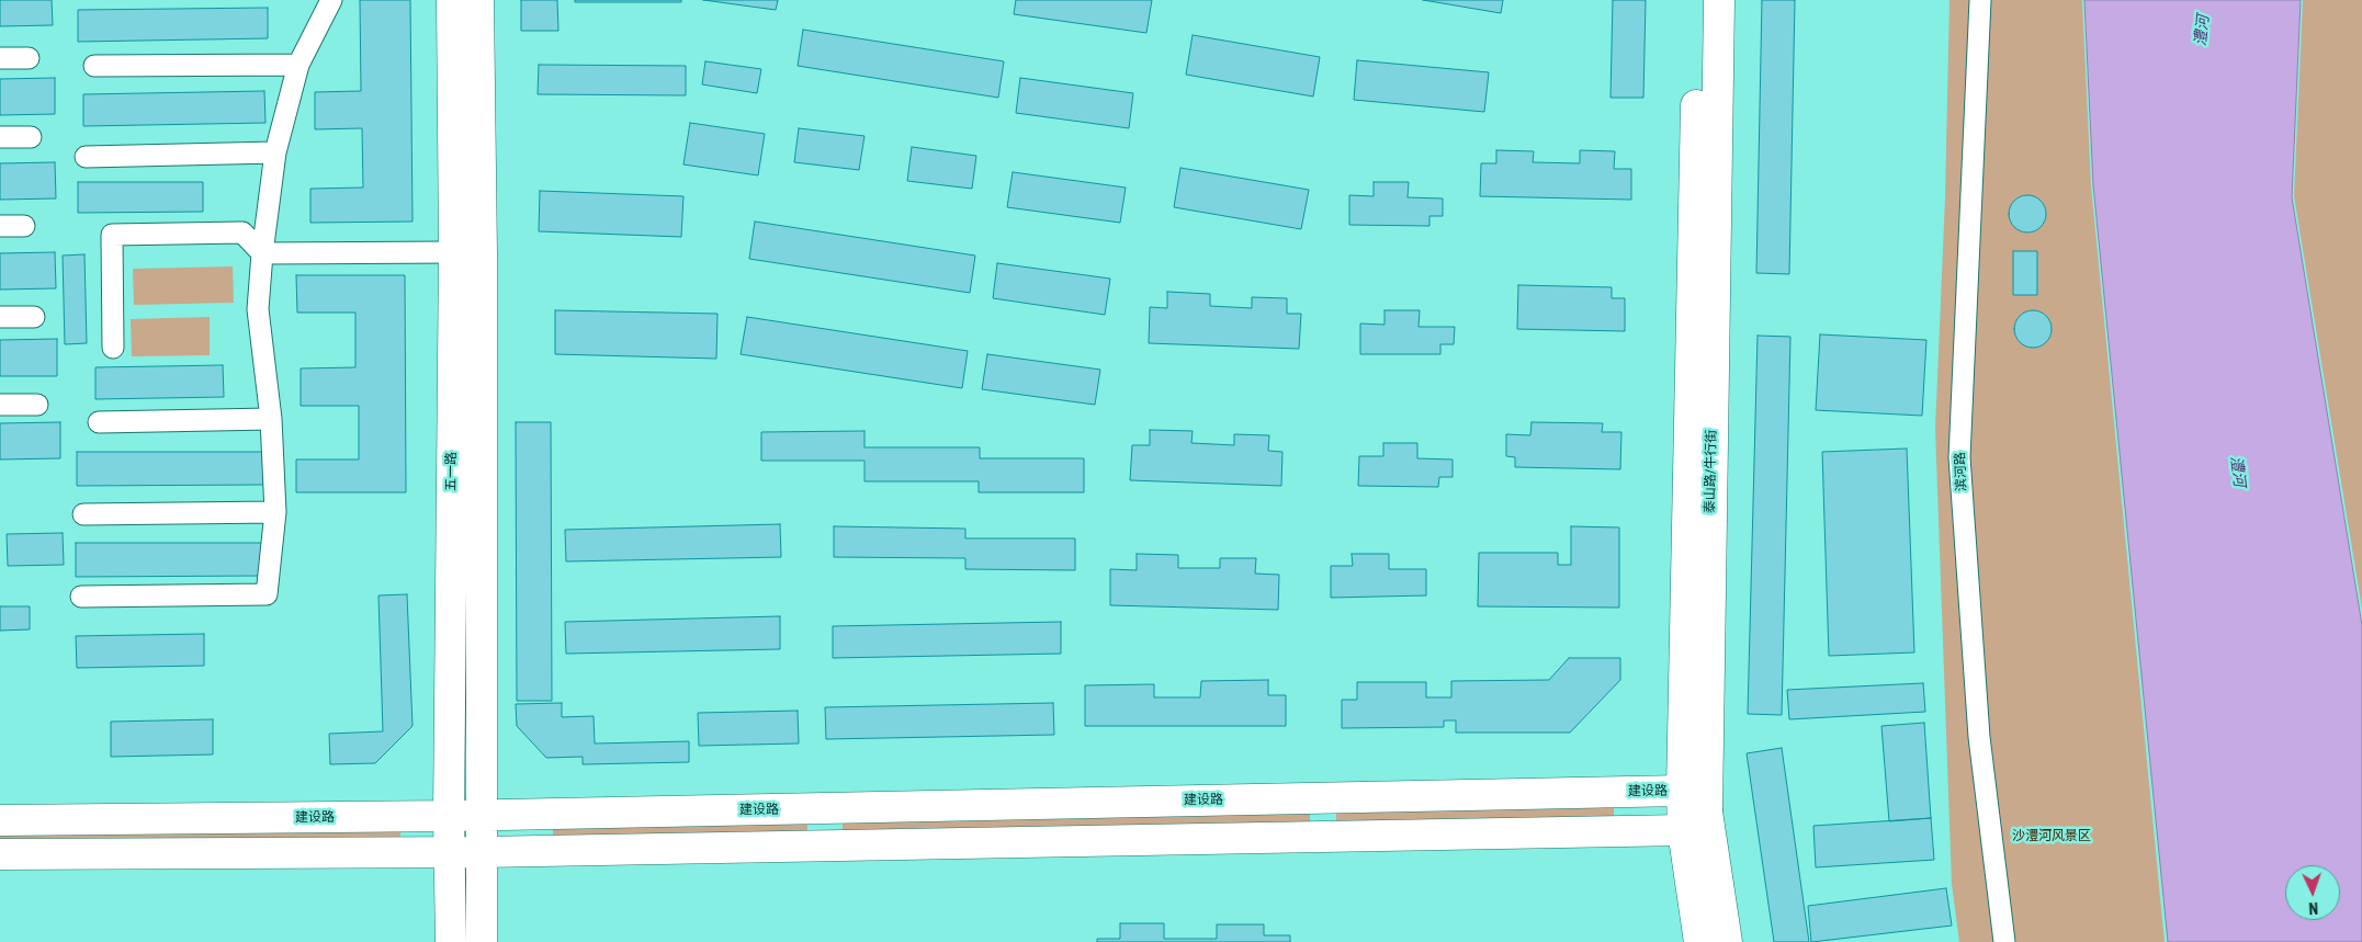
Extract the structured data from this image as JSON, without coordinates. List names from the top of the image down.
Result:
{
  "streets": {
    "street": [
      "五一路",
      "泰山路/牛行街",
      "滨河路",
      "建设路"
    ]
  },
  "crossings": [
    ["五一路", "建设路"],
    ["泰山路/牛行街", "建设路"]
  ],
  "water": ["澧河"],
  "parks": ["沙澧河风景区"],
  "north": "bottom"
}
